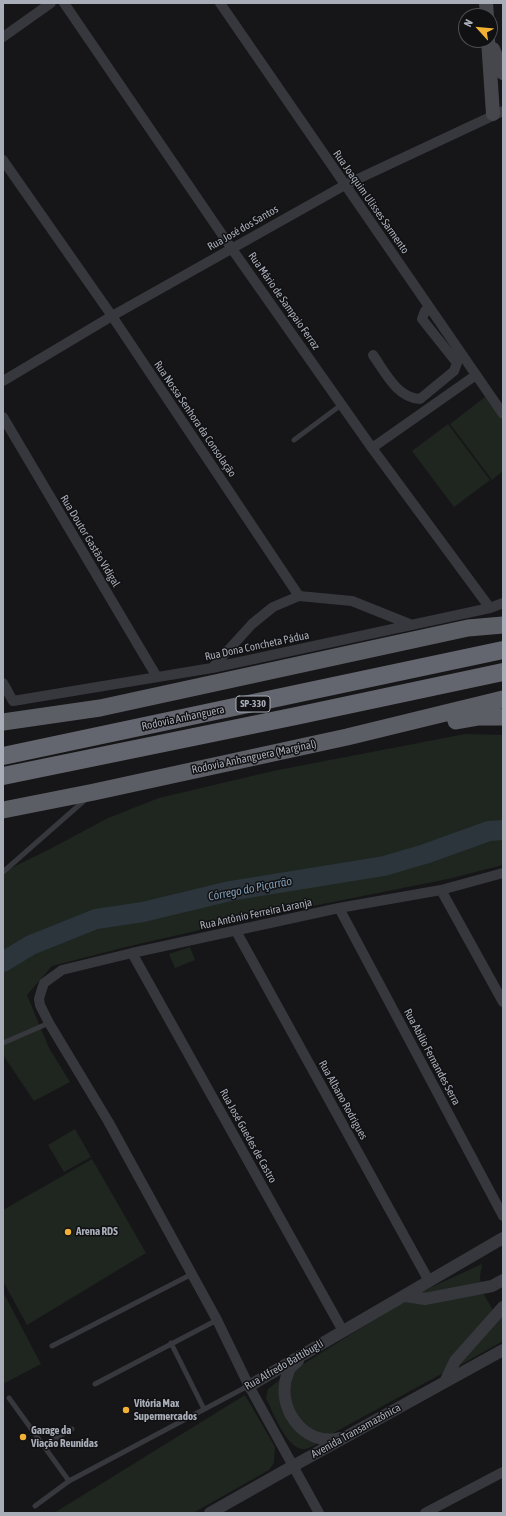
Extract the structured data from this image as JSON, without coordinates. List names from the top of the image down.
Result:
{
  "streets": {
    "highway": ["SP-330", "Rodovia Anhanguera", "Rodovia Anhanguera (Marginal)"],
    "street": [
      "Rua Joaquim Ulisses Sarmento",
      "Rua José dos Santos",
      "Rua Mário de Sampaio Ferraz",
      "Rua Nossa Senhora da Consolação",
      "Rua Doutor Gastão Vidigal",
      "Rua Dona Concheta Pádua",
      "Rua Antônio Ferreira Laranja",
      "Rua Abílio Fernandes Serra",
      "Rua Albano Rodrigues",
      "Rua José Guedes de Castro",
      "Rua Alfredo Battibugli",
      "Avenida Transamazônica"
    ]
  },
  "crossings": [
    ["Rua Joaquim Ulisses Sarmento", "Rua José dos Santos"],
    ["Rua José dos Santos", "Rua Mário de Sampaio Ferraz"],
    ["Rua José dos Santos", "Rua Nossa Senhora da Consolação"],
    ["Rua Mário de Sampaio Ferraz", "Rua Dona Concheta Pádua"],
    ["Rua Doutor Gastão Vidigal", "Rua Dona Concheta Pádua"],
    ["Rua Antônio Ferreira Laranja", "Rua Abílio Fernandes Serra"],
    ["Rua Antônio Ferreira Laranja", "Rua Albano Rodrigues"],
    ["Rua Antônio Ferreira Laranja", "Rua José Guedes de Castro"],
    ["Rua Albano Rodrigues", "Rua Alfredo Battibugli"],
    ["Rua José Guedes de Castro", "Rua Alfredo Battibugli"]
  ],
  "water": ["Córrego do Piçarrão"],
  "places": ["Arena RDS", "Vitória Max Supermercados", "Garage da Viação Reunidas"],
  "north": "top left"
}
